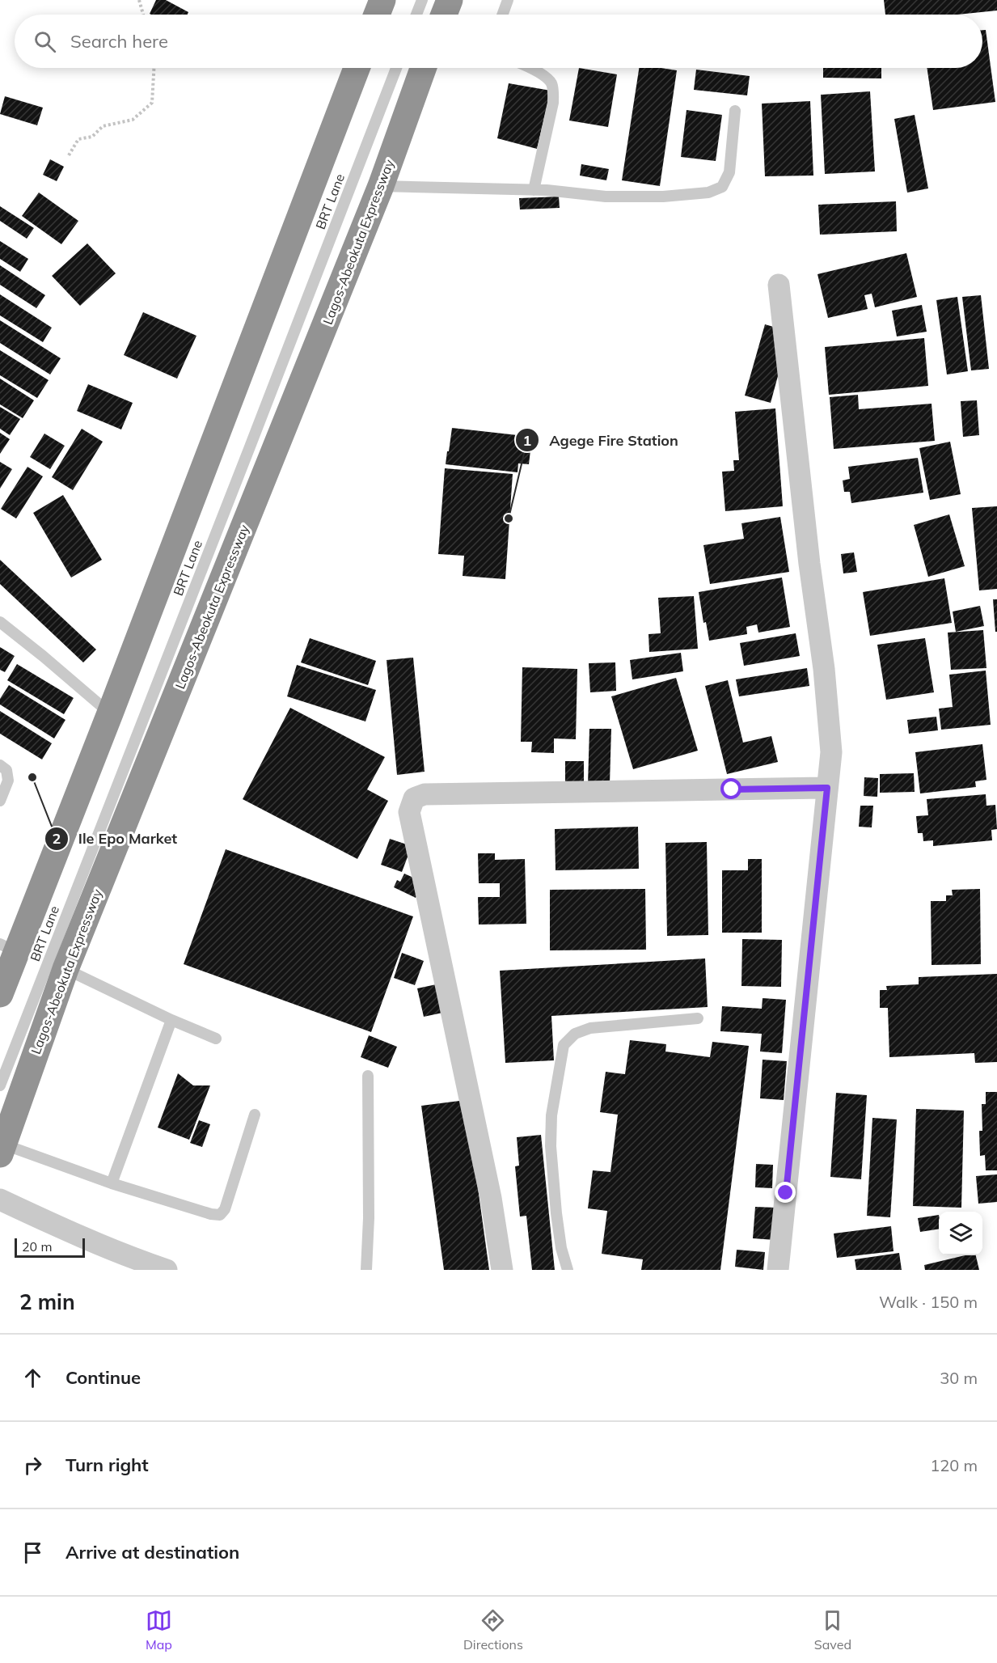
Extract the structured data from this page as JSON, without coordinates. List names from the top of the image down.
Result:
{
  "streets": {
    "highway": ["Lagos-Abeokuta Expressway"],
    "lane": ["BRT Lane"]
  },
  "places": ["Agege Fire Station", "Ile Epo Market"],
  "scale_bar": "20 m",
  "page": {
    "search": "Search here",
    "scale": "20 m",
    "heading": ["2 min", "Walk · 150 m"],
    "list": [
      ["Continue", "30 m"],
      ["Turn right", "120 m"],
      "Arrive at destination"
    ],
    "nav": ["Map", "Directions", "Saved"]
  }
}
